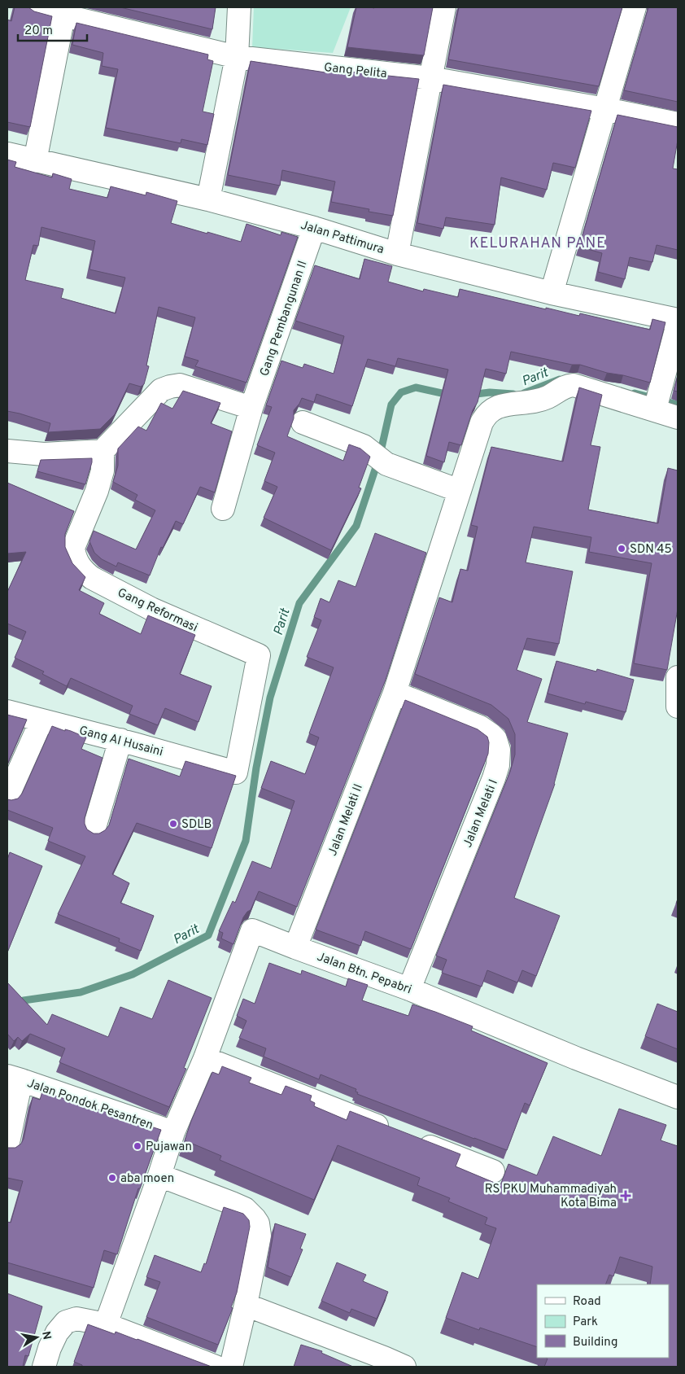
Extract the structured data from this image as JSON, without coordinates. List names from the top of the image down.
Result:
{
  "streets": {
    "street": [
      "Gang Pelita",
      "Jalan Pattimura",
      "Gang Pembangunan II",
      "Gang Reformasi",
      "Gang Al Husaini",
      "Jalan Melati I",
      "Jalan Melati II",
      "Jalan Btn. Pepabri",
      "Jalan Pondok Pesantren"
    ]
  },
  "crossings": [
    ["Jalan Pattimura", "Gang Pembangunan II"],
    ["Gang Reformasi", "Gang Al Husaini"],
    ["Jalan Melati I", "Jalan Melati II"],
    ["Jalan Melati I", "Jalan Btn. Pepabri"],
    ["Jalan Melati II", "Jalan Btn. Pepabri"],
    ["Jalan Btn. Pepabri", "Jalan Pondok Pesantren"]
  ],
  "districts": ["KELURAHAN PANE"],
  "water": ["Parit"],
  "places": {
    "other": [
      "SDN 45",
      "SDLB",
      "Pujawan",
      "aba moen"
    ],
    "health": ["RS PKU Muhammadiyah Kota Bima"]
  },
  "legend": ["Road", "Park", "Building"],
  "scale_bar": "20 m",
  "north": "right"
}
